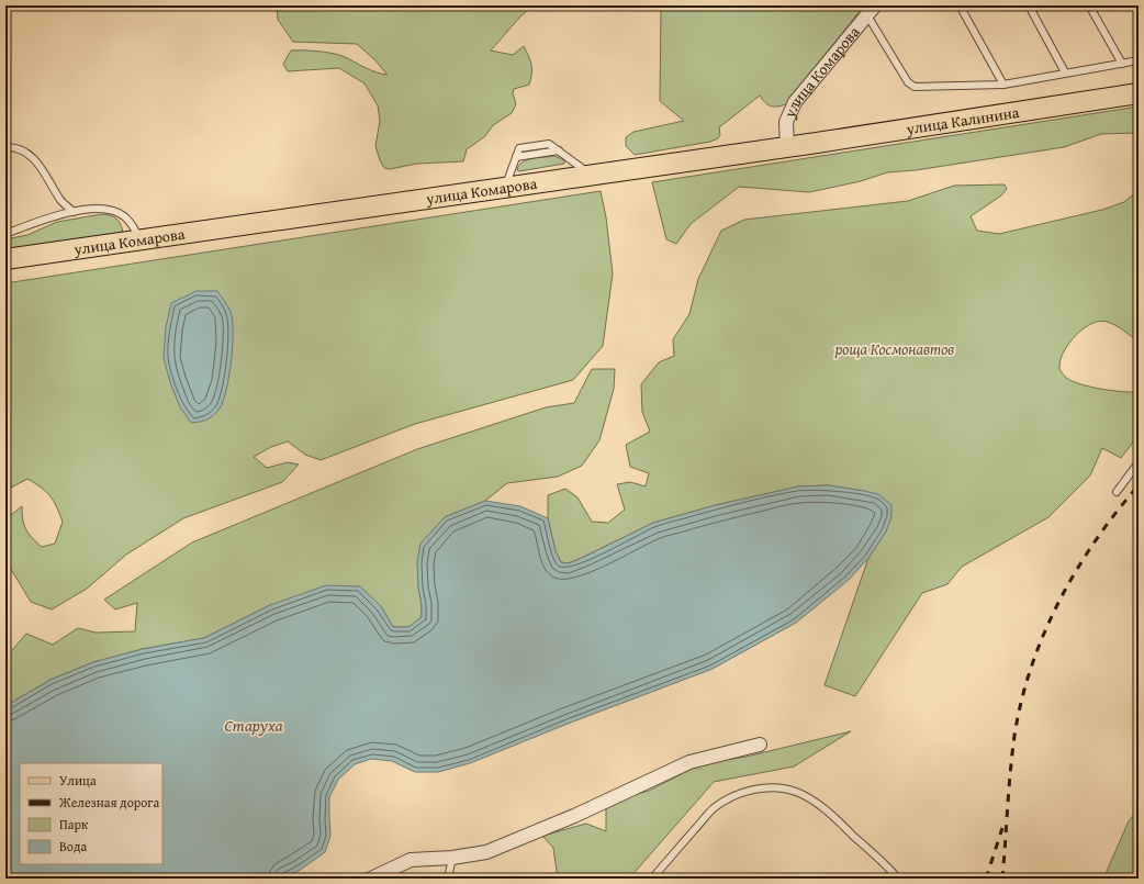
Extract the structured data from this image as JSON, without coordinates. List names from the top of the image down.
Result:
{
  "streets": {
    "main road": ["улица Комарова", "улица Калинина"]
  },
  "crossings": [
    ["улица Комарова", "улица Калинина"]
  ],
  "water": ["Старуха"],
  "parks": ["роща Космонавтов"],
  "legend": [
    "Улица",
    "Железная дорога",
    "Парк",
    "Вода"
  ]
}
